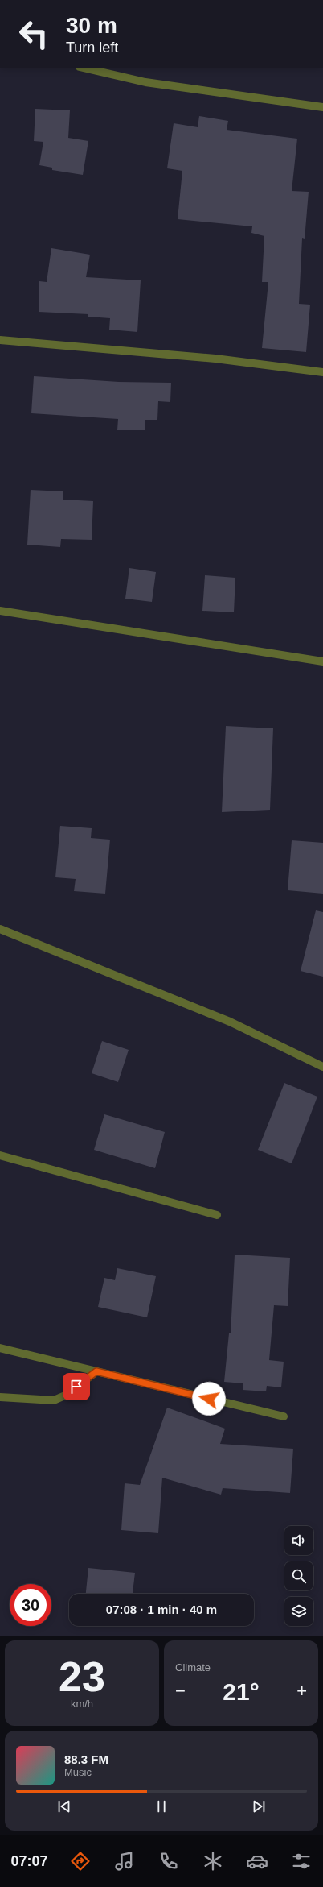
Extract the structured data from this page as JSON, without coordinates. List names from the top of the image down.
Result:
{
  "page": {
    "turn": ["30 m", "Turn left"],
    "limit": "30",
    "trip": "07:08 · 1 min · 40 m",
    "tile": [
      ["23", "km/h"],
      "Climate"
    ],
    "heat": ["−", "21°", "+"],
    "song": ["88.3 FM", "Music"],
    "tabs": "07:07"
  }
}
